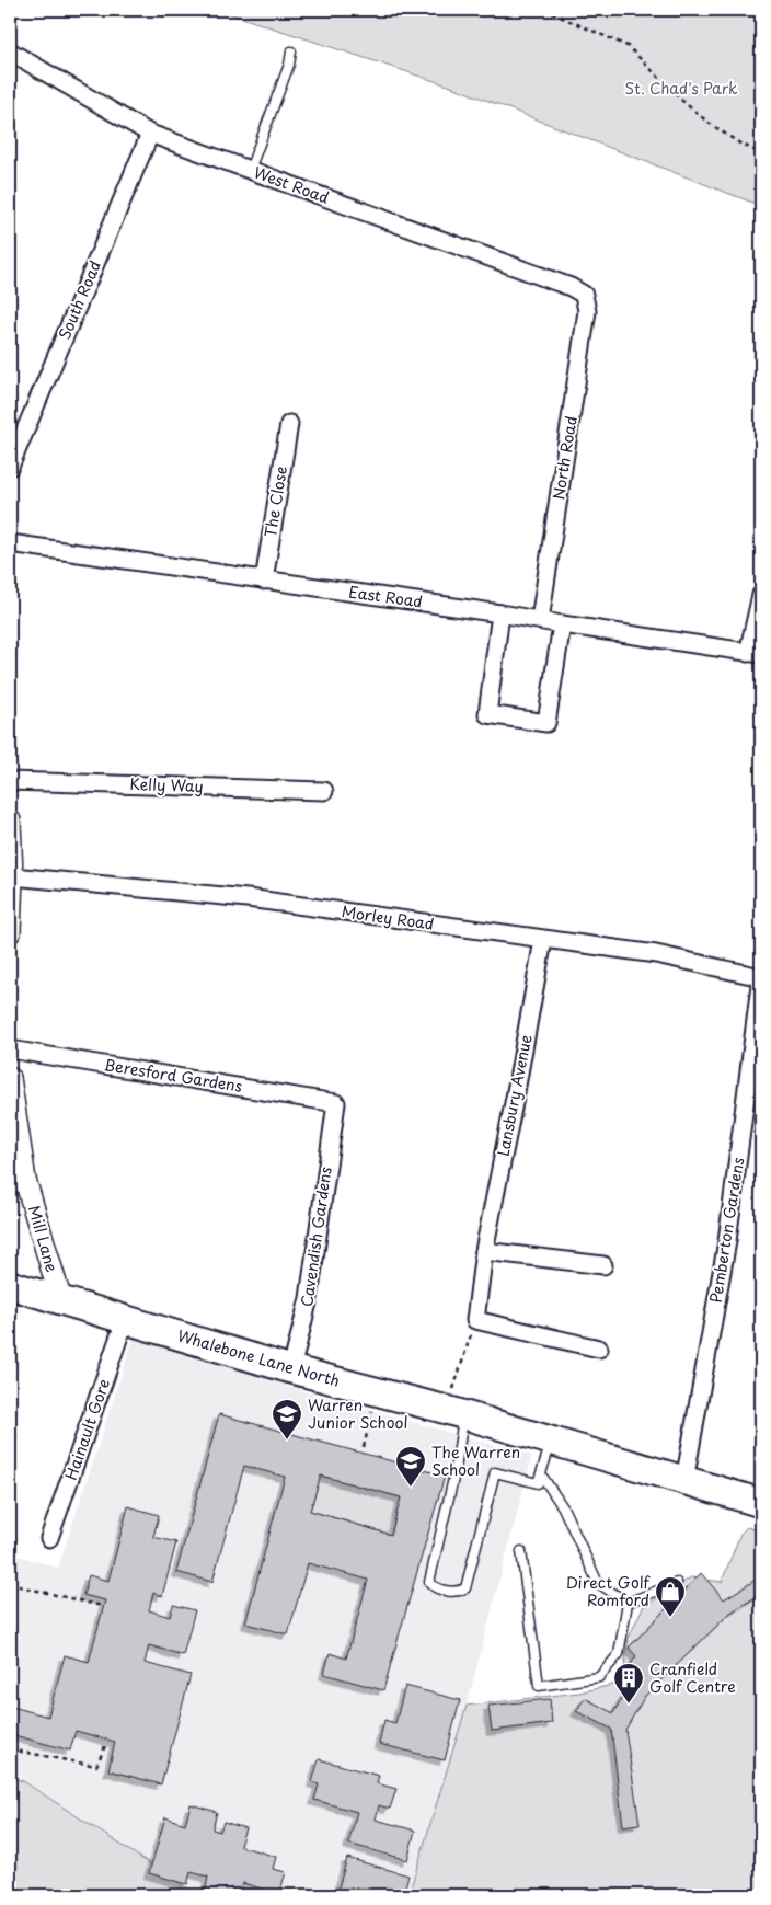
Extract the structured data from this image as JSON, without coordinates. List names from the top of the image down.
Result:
{
  "streets": {
    "main road": ["Whalebone Lane North"],
    "street": [
      "West Road",
      "South Road",
      "North Road",
      "The Close",
      "East Road",
      "Kelly Way",
      "Morley Road",
      "Beresford Gardens",
      "Lansbury Avenue",
      "Pemberton Gardens",
      "Cavendish Gardens",
      "Mill Lane",
      "Hainault Gore"
    ]
  },
  "crossings": [
    ["West Road", "South Road"],
    ["West Road", "North Road"],
    ["North Road", "East Road"],
    ["The Close", "East Road"],
    ["Morley Road", "Lansbury Avenue"],
    ["Morley Road", "Pemberton Gardens"],
    ["Beresford Gardens", "Cavendish Gardens"],
    ["Pemberton Gardens", "Whalebone Lane North"],
    ["Cavendish Gardens", "Whalebone Lane North"],
    ["Mill Lane", "Whalebone Lane North"],
    ["Whalebone Lane North", "Hainault Gore"]
  ],
  "parks": ["St. Chad's Park"],
  "places": {
    "school or university": ["Warren Junior School", "The Warren School"],
    "shop": ["Direct Golf Romford"],
    "building": ["Cranfield Golf Centre"]
  }
}
